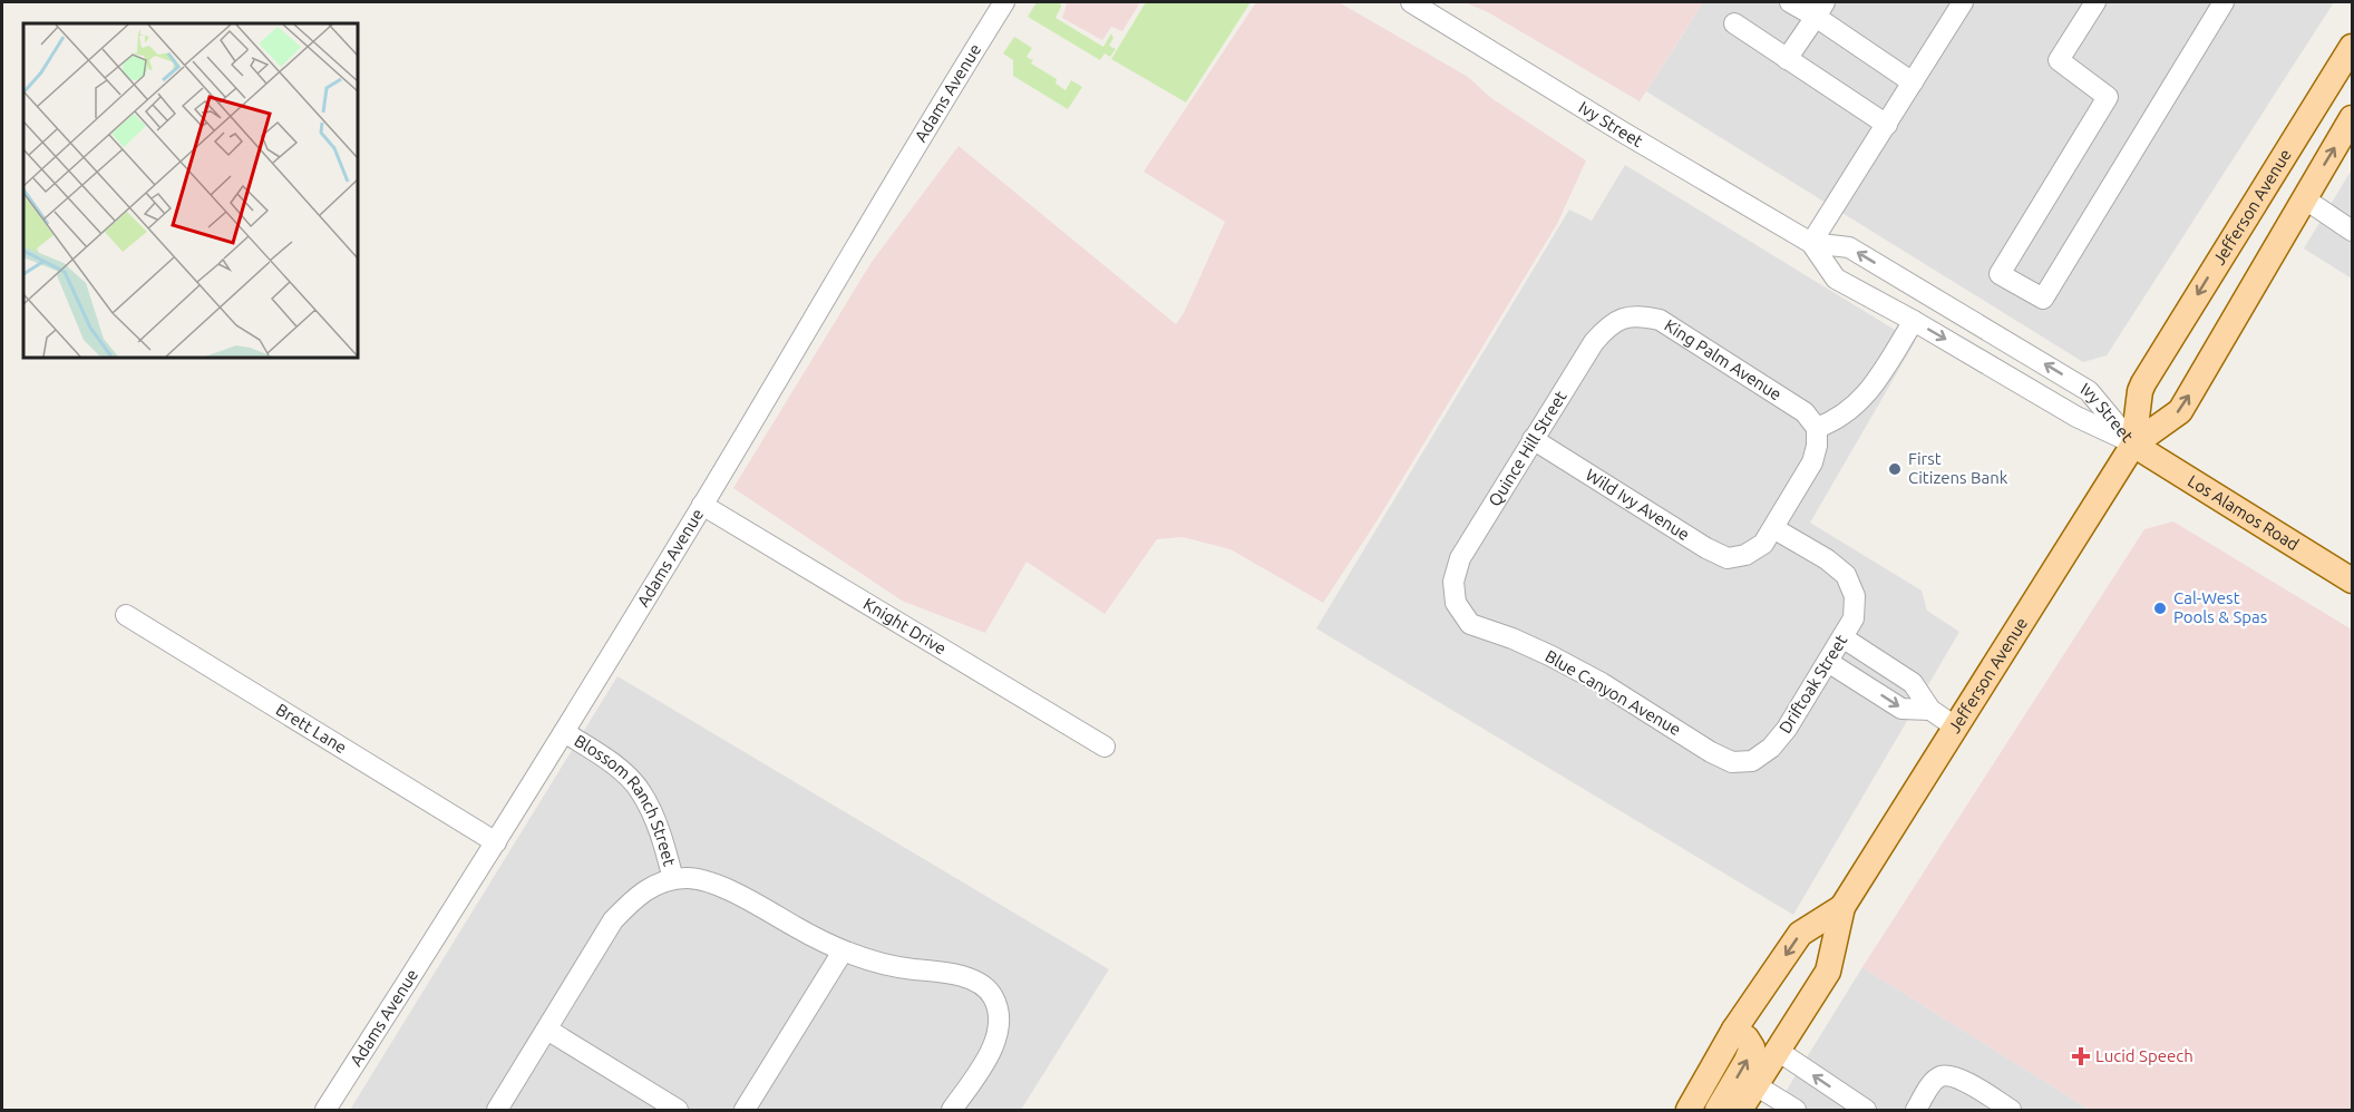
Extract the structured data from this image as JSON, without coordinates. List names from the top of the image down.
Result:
{
  "streets": {
    "main road": ["Jefferson Avenue", "Los Alamos Road"],
    "street": [
      "Adams Avenue",
      "Ivy Street",
      "King Palm Avenue",
      "Quince Hill Street",
      "Wild Ivy Avenue",
      "Knight Drive",
      "Driftoak Street",
      "Blue Canyon Avenue",
      "Brett Lane",
      "Blossom Ranch Street"
    ]
  },
  "crossings": [
    ["Adams Avenue", "Knight Drive"],
    ["Adams Avenue", "Brett Lane"],
    ["Adams Avenue", "Blossom Ranch Street"],
    ["Ivy Street", "Jefferson Avenue"],
    ["Ivy Street", "Los Alamos Road"],
    ["Jefferson Avenue", "Los Alamos Road"],
    ["King Palm Avenue", "Quince Hill Street"],
    ["Quince Hill Street", "Wild Ivy Avenue"],
    ["Quince Hill Street", "Blue Canyon Avenue"],
    ["Wild Ivy Avenue", "Driftoak Street"],
    ["Driftoak Street", "Blue Canyon Avenue"]
  ],
  "places": {
    "other": ["First Citizens Bank", "Cal-West Pools & Spas"],
    "health": ["Lucid Speech"]
  }
}
